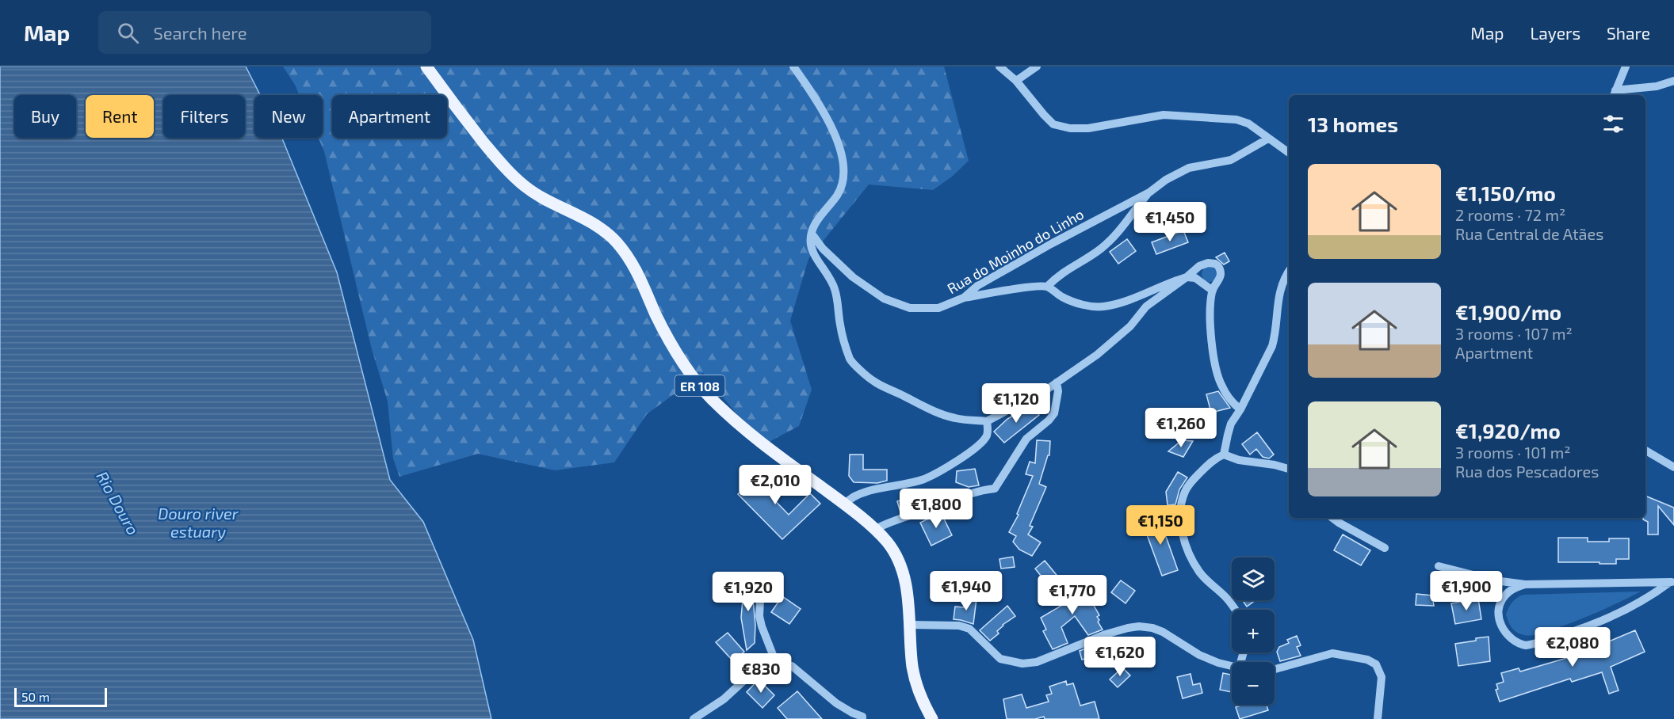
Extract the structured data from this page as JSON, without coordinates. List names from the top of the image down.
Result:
{
  "streets": {
    "main road": ["ER 108"],
    "street": ["Rua do Moinho do Linho"]
  },
  "water": ["Rio Douro", "Douro river estuary"],
  "scale_bar": "50 m",
  "page": {
    "header": "Map",
    "search": "Search here",
    "nav": ["Map", "Layers", "Share"],
    "chip": [
      "Buy",
      "Rent",
      "Filters",
      "New",
      "Apartment"
    ],
    "heading": "13 homes",
    "list": [
      {
        "name": "€1,150/mo",
        "note": "2 rooms · 72 m² · Rua Central de Atães"
      },
      {
        "name": "€1,900/mo",
        "note": "3 rooms · 107 m² · Apartment"
      },
      {
        "name": "€1,920/mo",
        "note": "3 rooms · 101 m² · Rua dos Pescadores"
      }
    ],
    "price": [
      "€1,450",
      "€1,120",
      "€1,260",
      "€2,010",
      "€1,800",
      "€1,150",
      "€1,940",
      "€1,900",
      "€1,920",
      "€1,770",
      "€2,080",
      "€1,620",
      "€830"
    ],
    "map_buttons": ["+", "−"],
    "scale": "50 m"
  }
}
